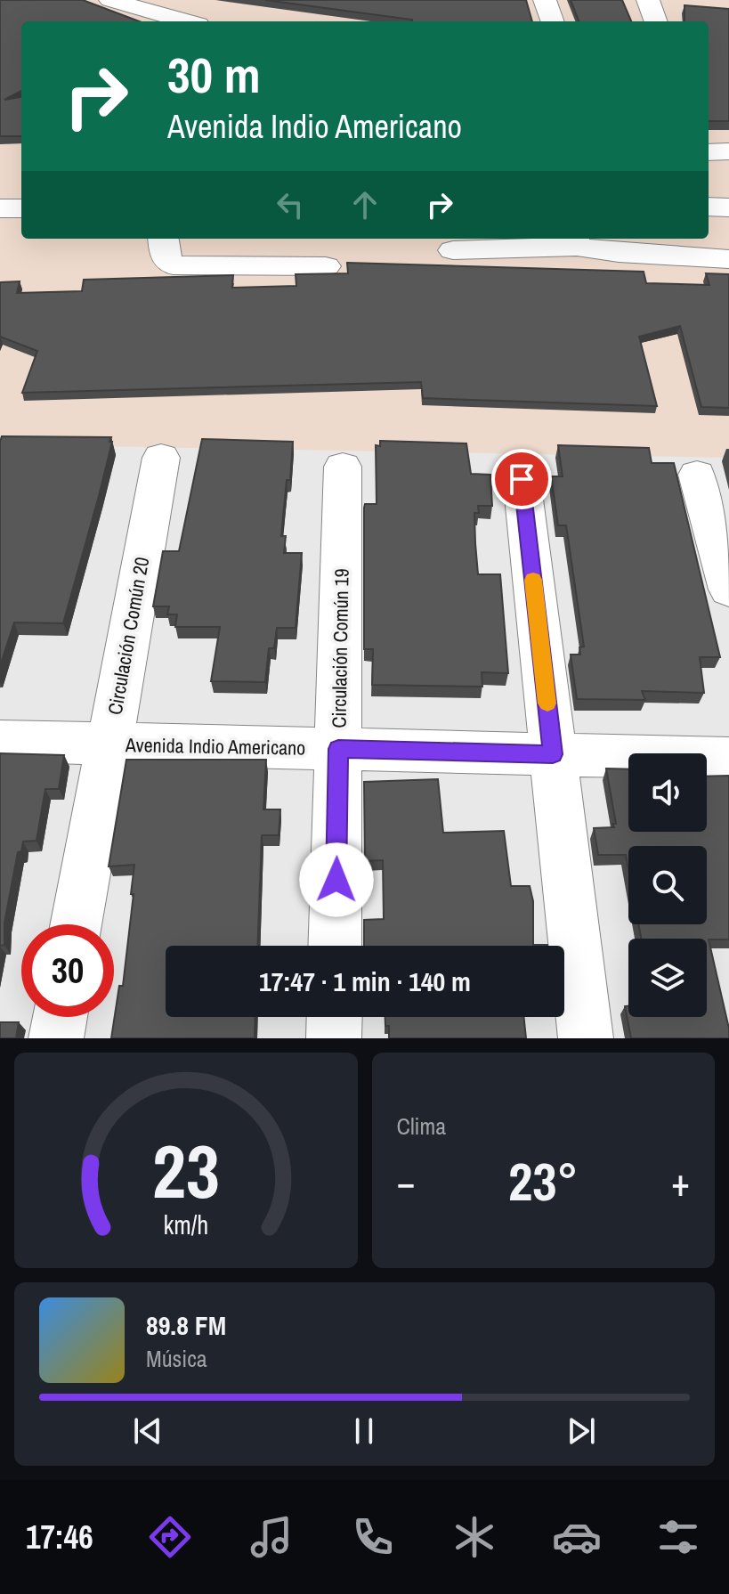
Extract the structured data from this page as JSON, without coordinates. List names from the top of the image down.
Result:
{
  "streets": {
    "street": ["Circulación Común 20", "Circulación Común 19", "Avenida Indio Americano"]
  },
  "crossings": [
    ["Circulación Común 20", "Avenida Indio Americano"],
    ["Circulación Común 19", "Avenida Indio Americano"]
  ],
  "page": {
    "turn": ["30 m", "Avenida Indio Americano"],
    "limit": "30",
    "trip": "17:47 · 1 min · 140 m",
    "tile": "Clima",
    "heat": ["−", "23°", "+"],
    "song": ["89.8 FM", "Música"],
    "tabs": "17:46",
    "gauge": ["23", "km/h"]
  }
}
